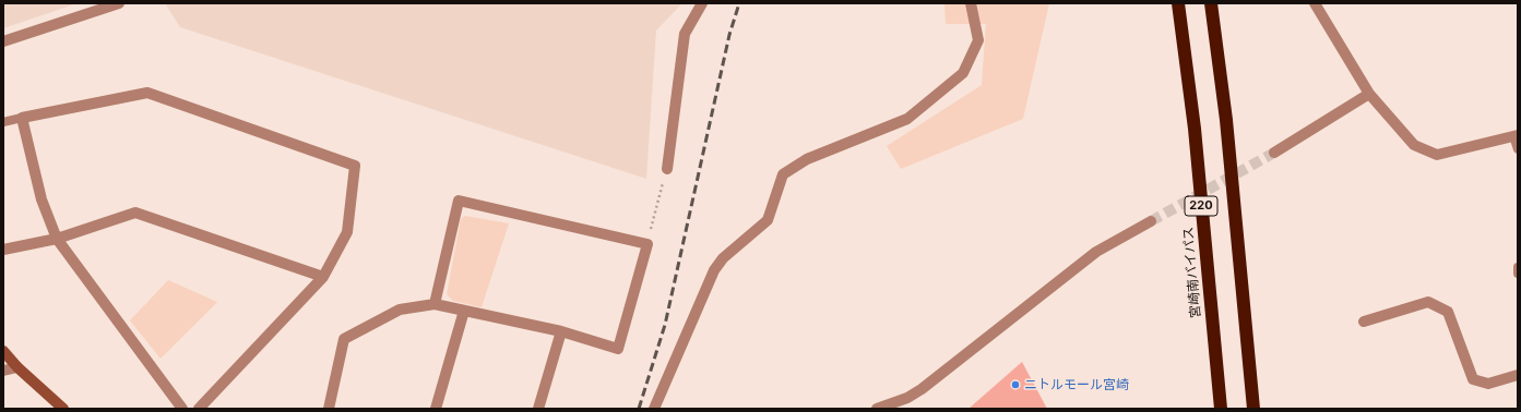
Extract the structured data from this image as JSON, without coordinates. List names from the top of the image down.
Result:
{
  "streets": {
    "highway": ["220", "宮崎南バイパス"]
  },
  "places": ["ニトルモール宮崎"]
}
